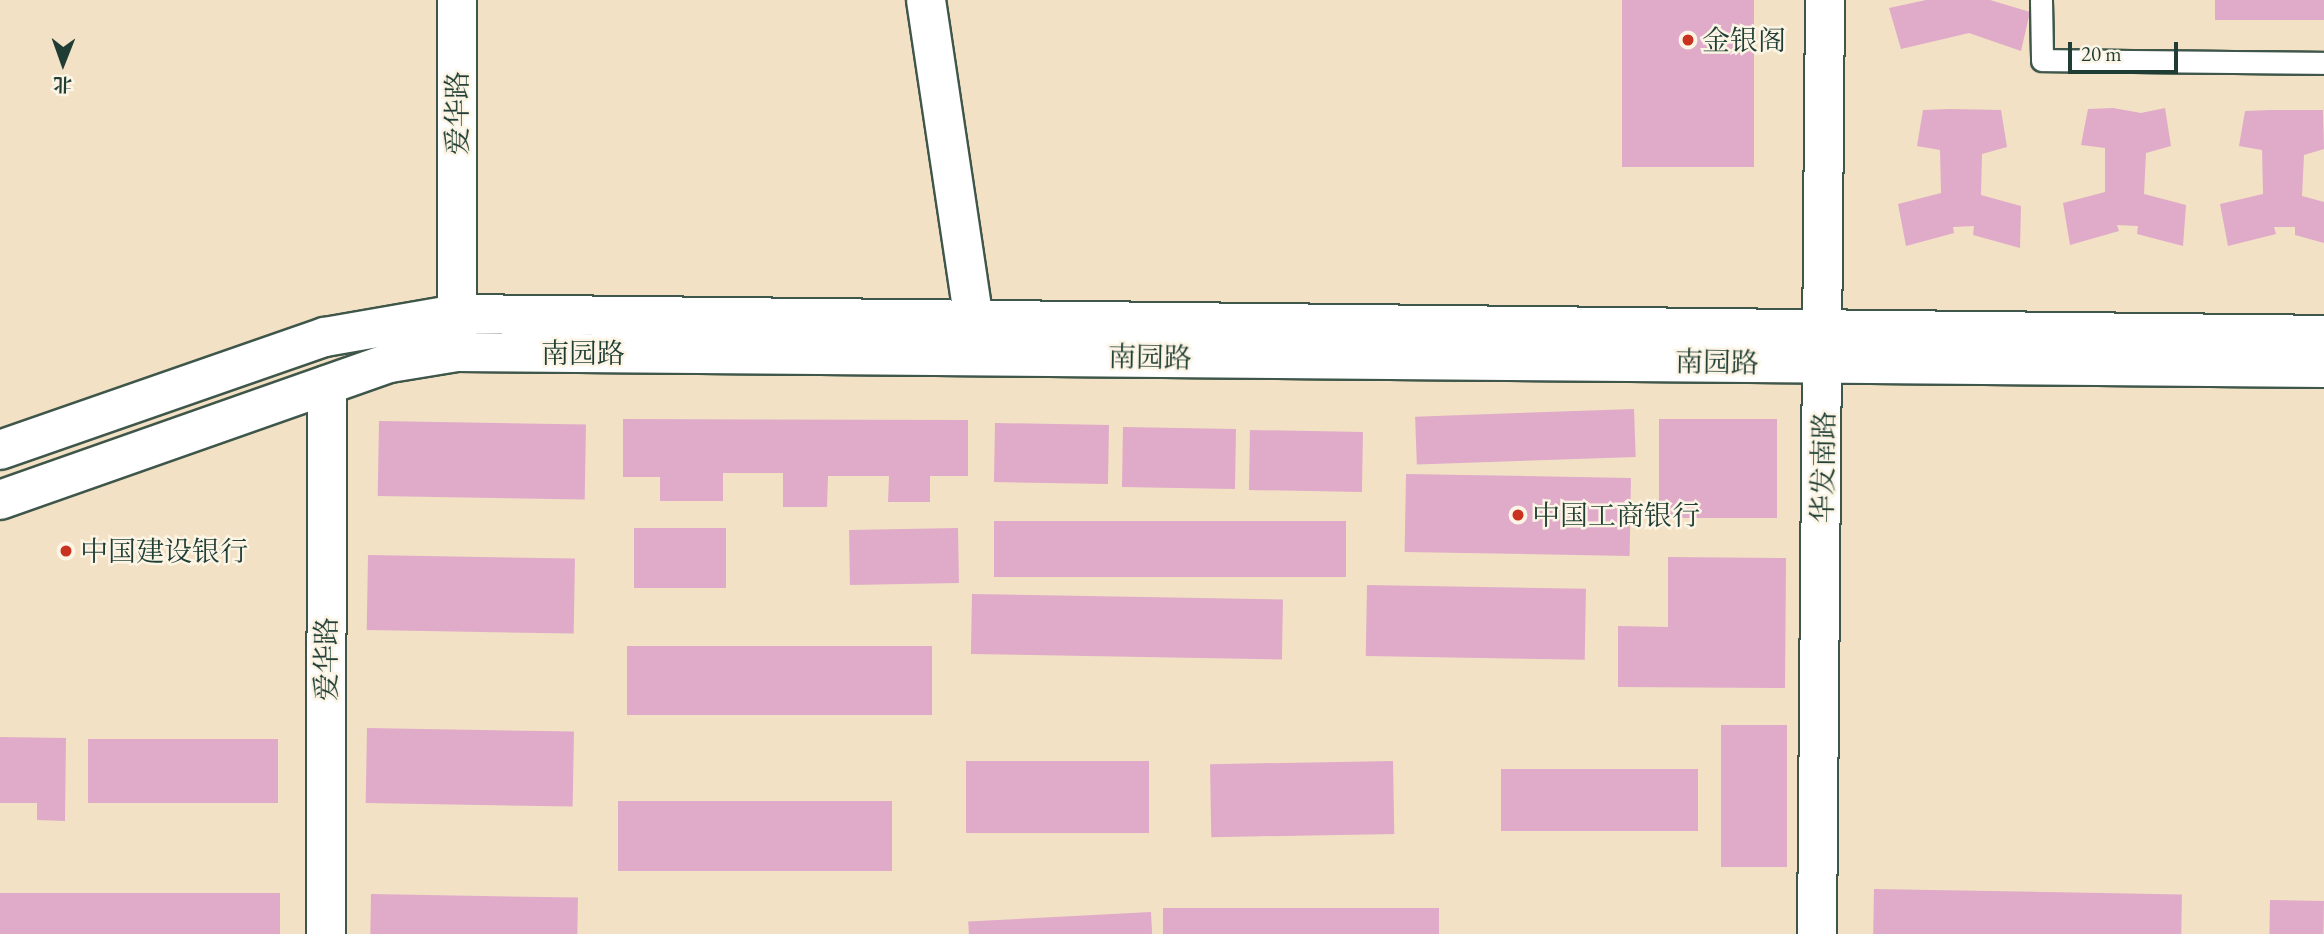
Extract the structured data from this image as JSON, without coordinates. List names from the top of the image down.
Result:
{
  "streets": {
    "main road": ["爱华路", "南园路", "华发南路"]
  },
  "crossings": [
    ["爱华路", "南园路"],
    ["南园路", "华发南路"]
  ],
  "places": ["金银阁", "中国工商银行", "中国建设银行"],
  "scale_bar": "20 m",
  "north": "bottom"
}
